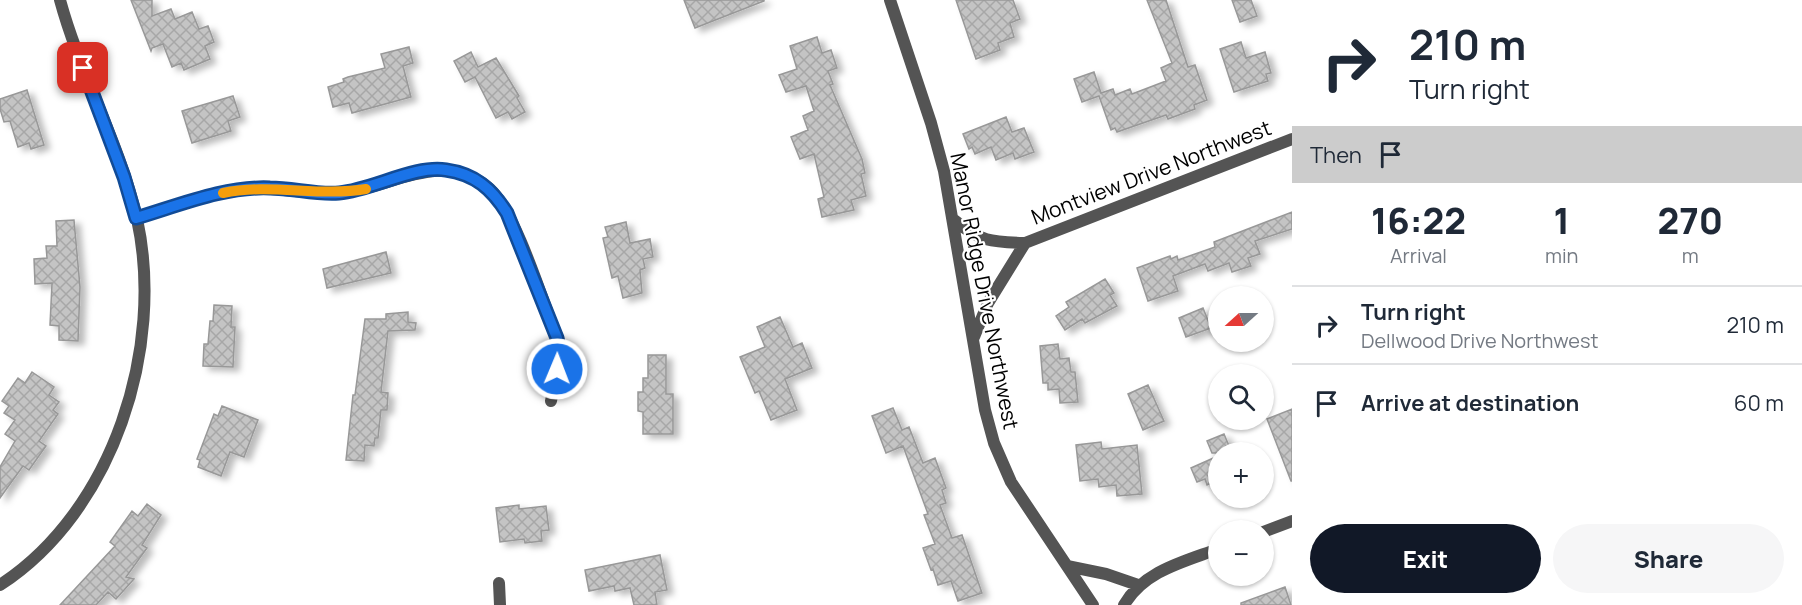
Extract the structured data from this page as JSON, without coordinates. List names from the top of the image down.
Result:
{
  "streets": {
    "street": ["Montview Drive Northwest", "Manor Ridge Drive Northwest"]
  },
  "crossings": [
    ["Montview Drive Northwest", "Manor Ridge Drive Northwest"]
  ],
  "north": "left",
  "page": {
    "turn": ["210 m", "Turn right"],
    "then": "Then",
    "eta": [
      "16:22",
      "Arrival",
      "1",
      "min",
      "270",
      "m"
    ],
    "list": [
      {
        "name": "Turn right",
        "note": "Dellwood Drive Northwest",
        "value": "210 m"
      },
      {
        "name": "Arrive at destination",
        "value": "60 m"
      }
    ],
    "map_buttons": ["+", "−"],
    "buttons": ["Exit", "Share"]
  }
}
